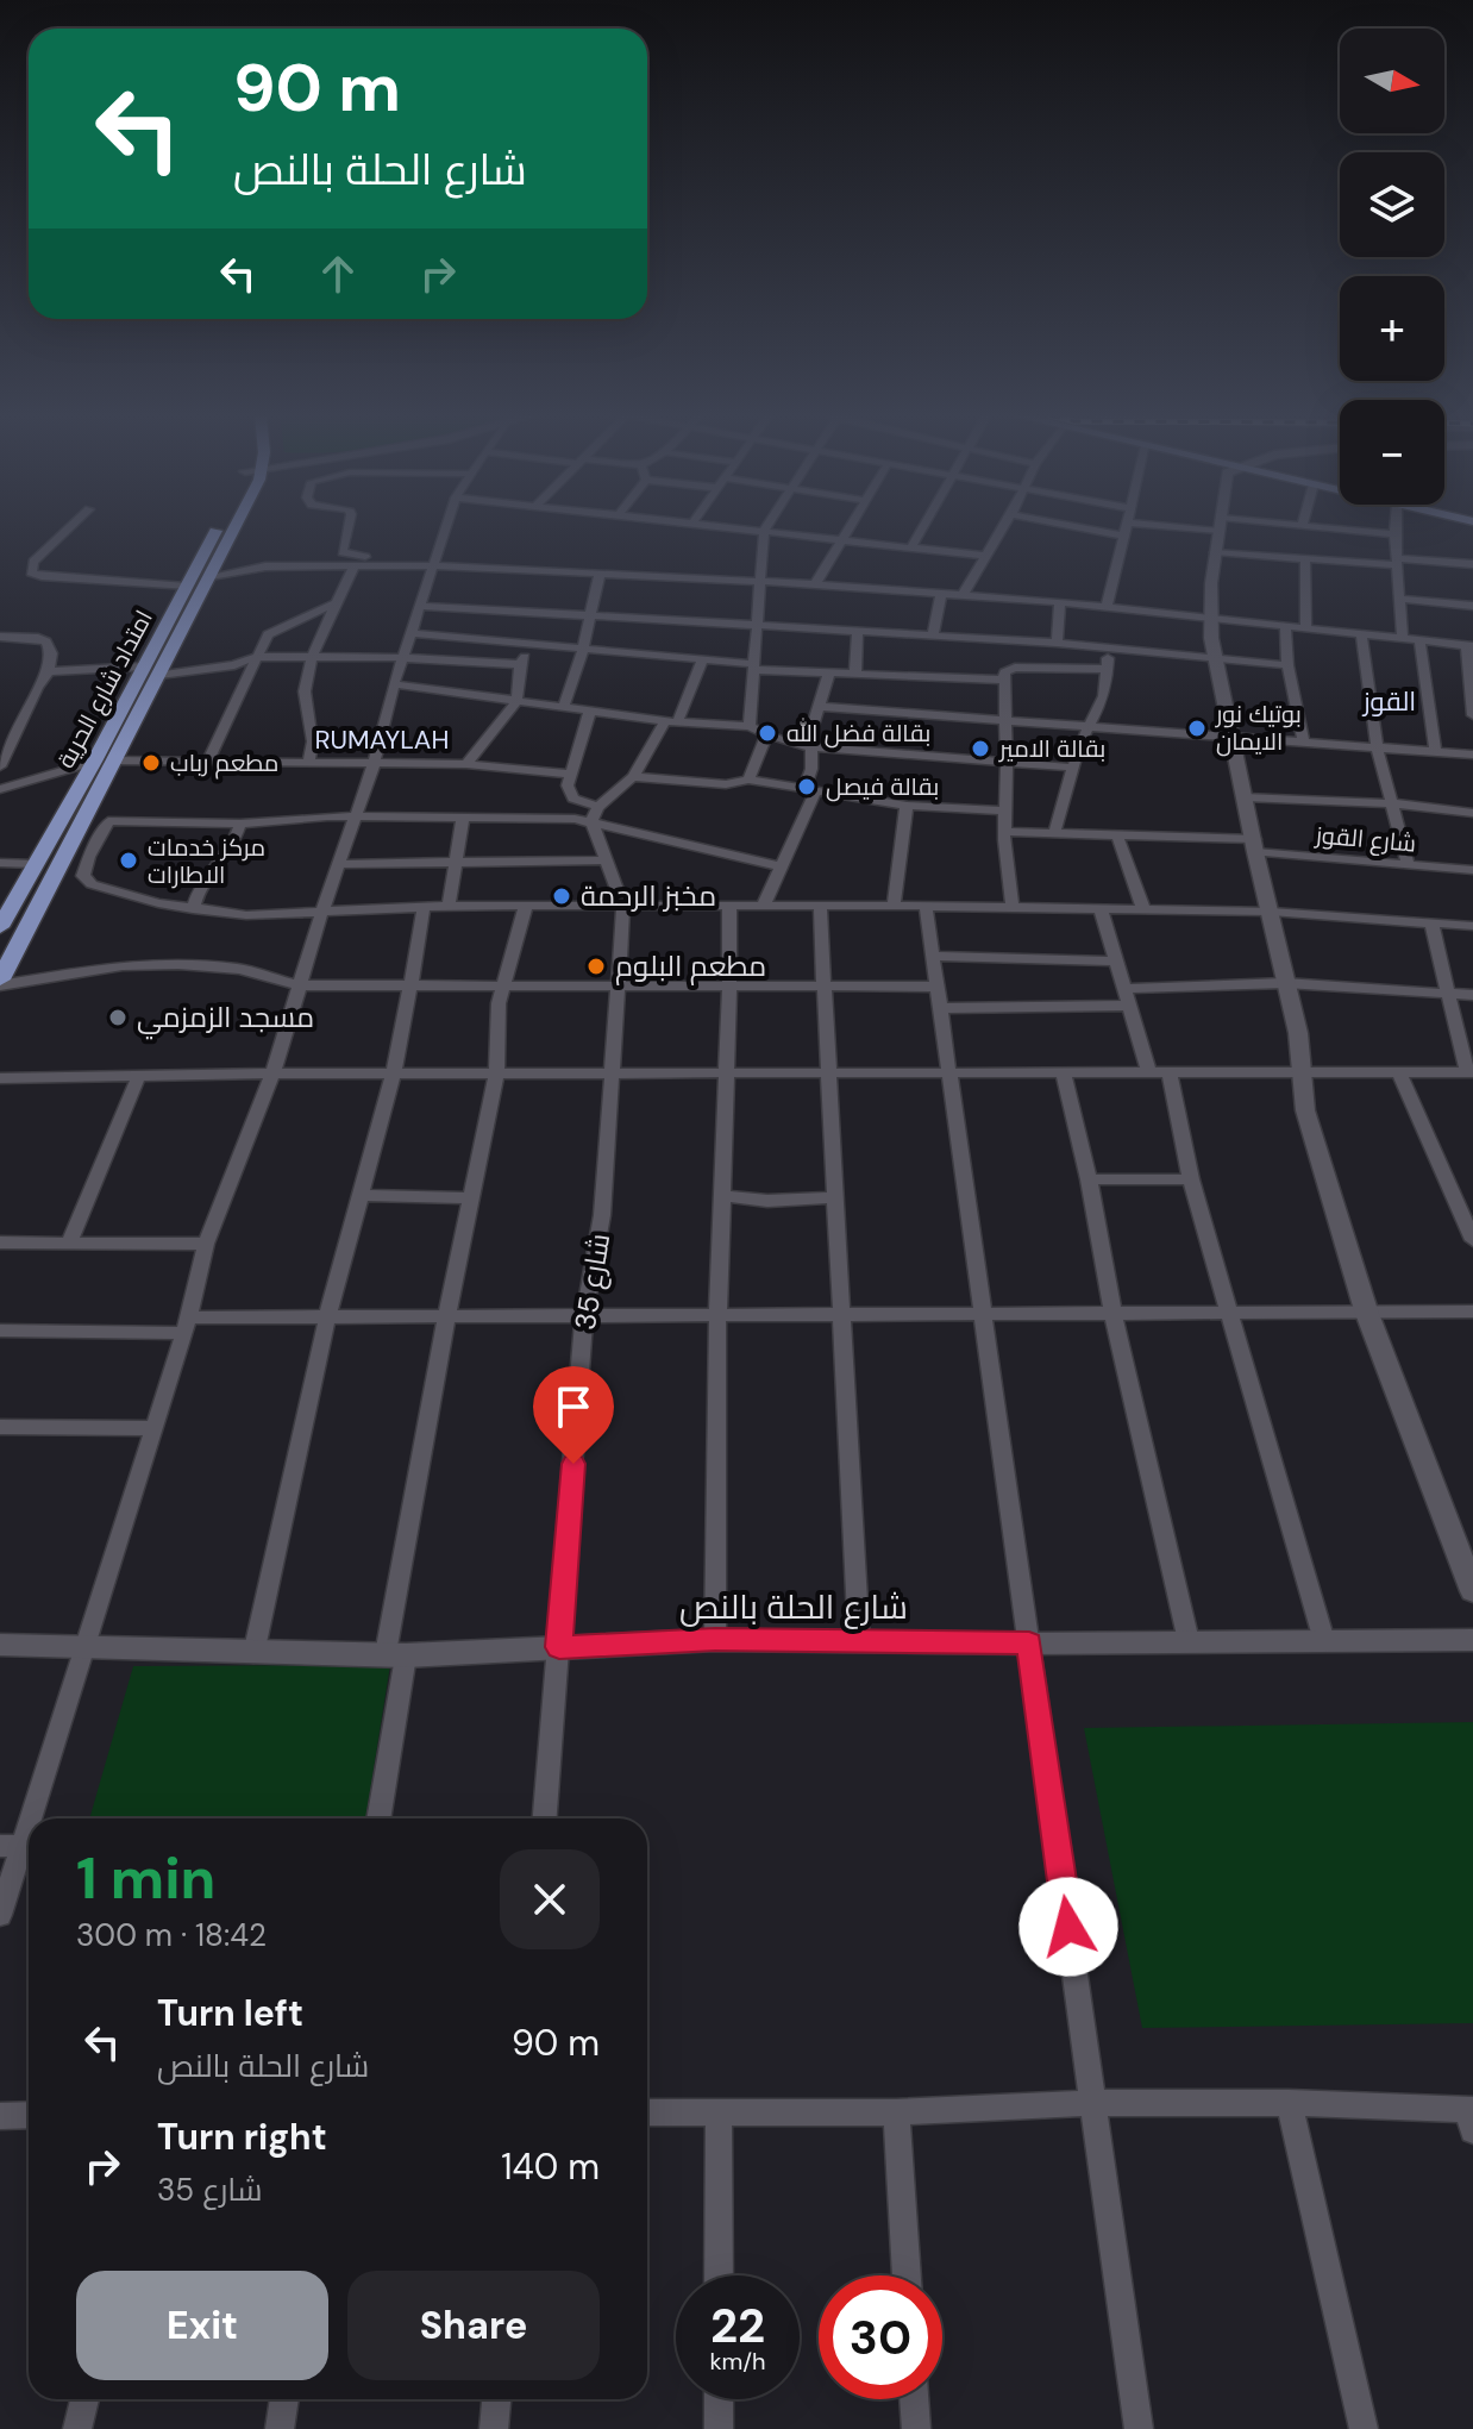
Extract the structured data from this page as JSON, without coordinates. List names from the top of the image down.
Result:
{
  "streets": {
    "main road": ["امتداد شارع الحرية"],
    "street": ["شارع القوز", "شارع 35", "شارع الحلة بالنص"]
  },
  "crossings": [
    ["شارع 35", "شارع الحلة بالنص"]
  ],
  "districts": ["القوز", "RUMAYLAH"],
  "places": [
    "بوتيك نور الايمان",
    "بقالة فضل الله",
    "بقالة الامير",
    "مطعم رباب",
    "بقالة فيصل",
    "مركز خدمات الاطارات",
    "مخبز الرحمة",
    "مطعم البلوم",
    "مسجد الزمزمي"
  ],
  "north": "right",
  "page": {
    "map_buttons": ["+", "−"],
    "turn": ["90 m", "شارع الحلة بالنص"],
    "heading": ["1 min", "300 m · 18:42"],
    "list": [
      {
        "name": "Turn left",
        "note": "شارع الحلة بالنص",
        "value": "90 m"
      },
      {
        "name": "Turn right",
        "note": "شارع 35",
        "value": "140 m"
      }
    ],
    "buttons": ["Exit", "Share"],
    "speed": "22 km/h",
    "limit": "30"
  }
}
